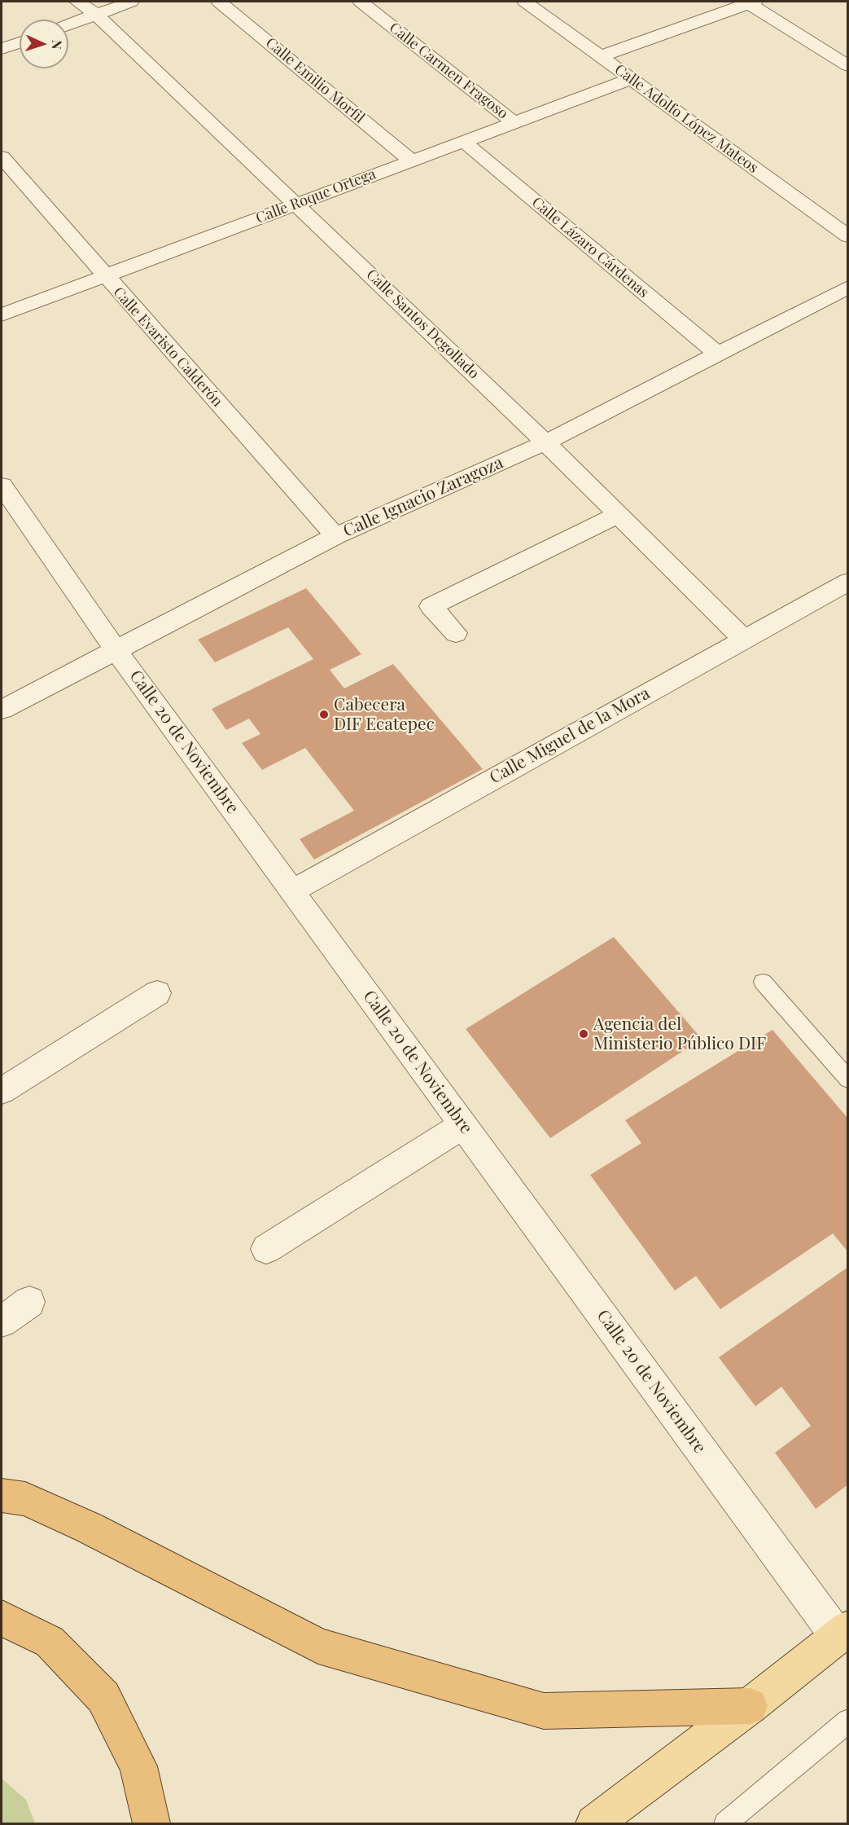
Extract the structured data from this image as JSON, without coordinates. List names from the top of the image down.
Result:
{
  "streets": {
    "street": [
      "Calle Carmen Fragoso",
      "Calle Emilio Morfil",
      "Calle Adolfo López Mateos",
      "Calle Roque Ortega",
      "Calle Lázaro Cárdenas",
      "Calle Santos Degollado",
      "Calle Evaristo Calderón",
      "Calle Ignacio Zaragoza",
      "Calle Miguel de la Mora",
      "Calle 20 de Noviembre"
    ]
  },
  "crossings": [
    ["Calle Carmen Fragoso", "Calle Roque Ortega"],
    ["Calle Emilio Morfil", "Calle Roque Ortega"],
    ["Calle Adolfo López Mateos", "Calle Roque Ortega"],
    ["Calle Roque Ortega", "Calle Lázaro Cárdenas"],
    ["Calle Roque Ortega", "Calle Santos Degollado"],
    ["Calle Roque Ortega", "Calle Evaristo Calderón"],
    ["Calle Lázaro Cárdenas", "Calle Ignacio Zaragoza"],
    ["Calle Santos Degollado", "Calle Ignacio Zaragoza"],
    ["Calle Santos Degollado", "Calle Miguel de la Mora"],
    ["Calle Evaristo Calderón", "Calle Ignacio Zaragoza"],
    ["Calle Ignacio Zaragoza", "Calle 20 de Noviembre"],
    ["Calle Miguel de la Mora", "Calle 20 de Noviembre"]
  ],
  "places": ["Cabecera DIF Ecatepec", "Agencia del Ministerio Público DIF"],
  "north": "right"
}
